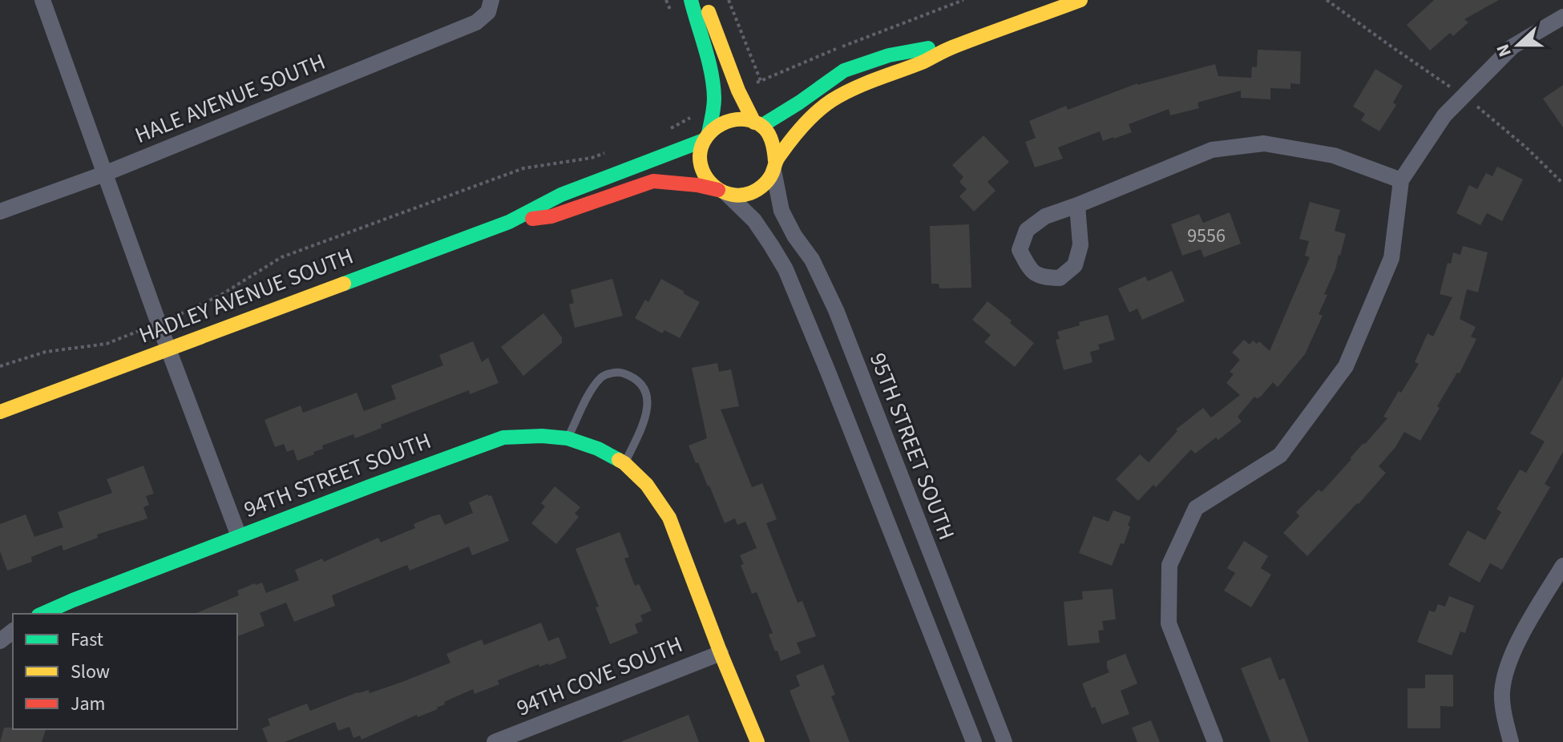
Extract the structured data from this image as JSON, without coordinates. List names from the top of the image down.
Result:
{
  "streets": {
    "street": [
      "HALE AVENUE SOUTH",
      "HADLEY AVENUE SOUTH",
      "95TH STREET SOUTH",
      "94TH STREET SOUTH",
      "94TH COVE SOUTH"
    ]
  },
  "crossings": [
    ["HALE AVENUE SOUTH", "94TH STREET SOUTH"],
    ["HADLEY AVENUE SOUTH", "95TH STREET SOUTH"],
    ["HADLEY AVENUE SOUTH", "94TH STREET SOUTH"],
    ["94TH STREET SOUTH", "94TH COVE SOUTH"]
  ],
  "house_numbers": ["9556"],
  "legend": ["Fast", "Slow", "Jam"],
  "north": "left"
}
